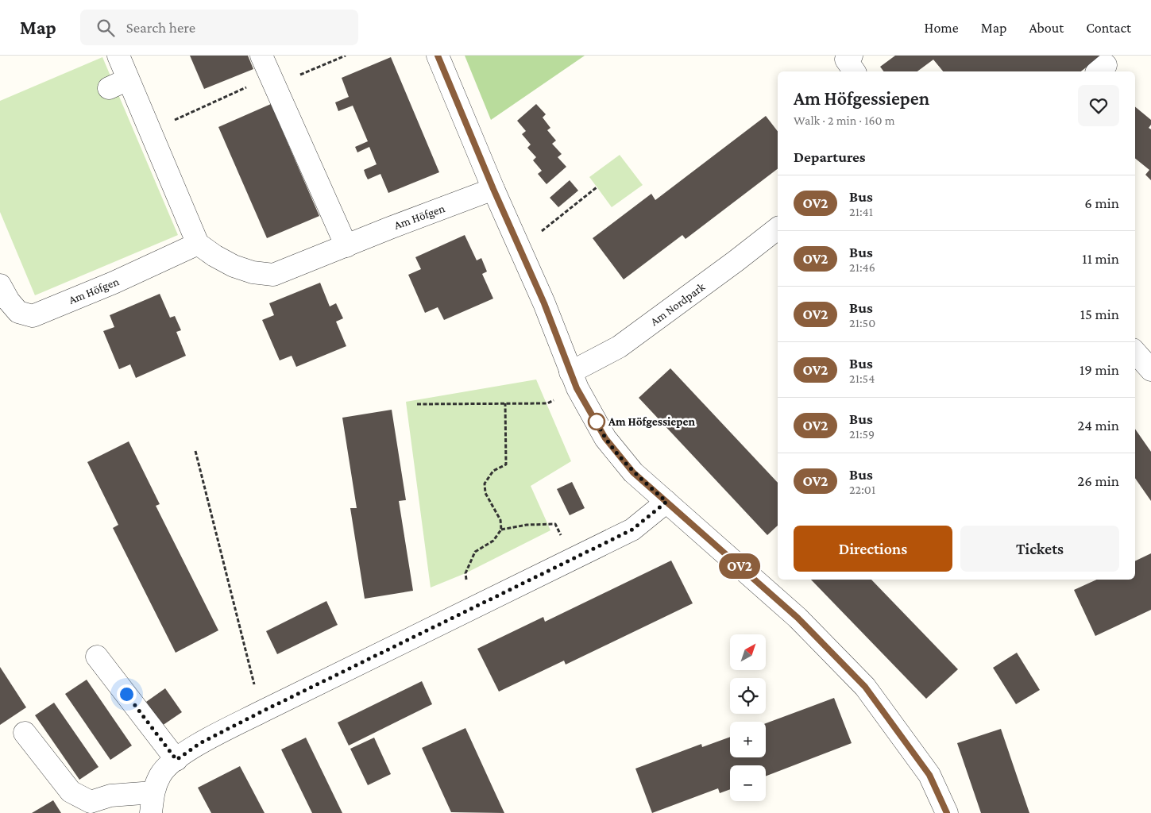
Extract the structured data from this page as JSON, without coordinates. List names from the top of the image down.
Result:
{
  "streets": {
    "street": ["Am Höfgen", "Am Nordpark"]
  },
  "places": ["Am Höfgessiepen"],
  "lines": ["bus line OV2"],
  "north": "top right",
  "page": {
    "header": "Map",
    "search": "Search here",
    "nav": [
      "Home",
      "Map",
      "About",
      "Contact"
    ],
    "on_map": "OV2",
    "heading": [
      ["Am Höfgessiepen", "Walk · 2 min · 160 m"],
      "Departures"
    ],
    "list": [
      {
        "mark": "OV2",
        "name": "Bus",
        "note": "21:41",
        "value": "6 min"
      },
      {
        "mark": "OV2",
        "name": "Bus",
        "note": "21:46",
        "value": "11 min"
      },
      {
        "mark": "OV2",
        "name": "Bus",
        "note": "21:50",
        "value": "15 min"
      },
      {
        "mark": "OV2",
        "name": "Bus",
        "note": "21:54",
        "value": "19 min"
      },
      {
        "mark": "OV2",
        "name": "Bus",
        "note": "21:59",
        "value": "24 min"
      },
      {
        "mark": "OV2",
        "name": "Bus",
        "note": "22:01",
        "value": "26 min"
      }
    ],
    "buttons": ["Directions", "Tickets"],
    "map_buttons": ["+", "−"]
  }
}
